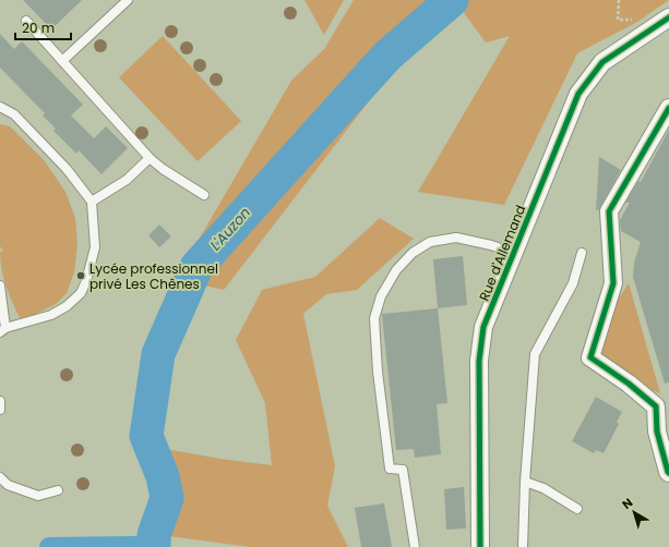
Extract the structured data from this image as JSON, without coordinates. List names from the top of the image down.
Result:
{
  "streets": {
    "street": ["Rue d'Allemand"]
  },
  "water": ["L'Auzon"],
  "places": ["Lycée professionnel privé Les Chênes"],
  "scale_bar": "20 m",
  "north": "top left"
}
